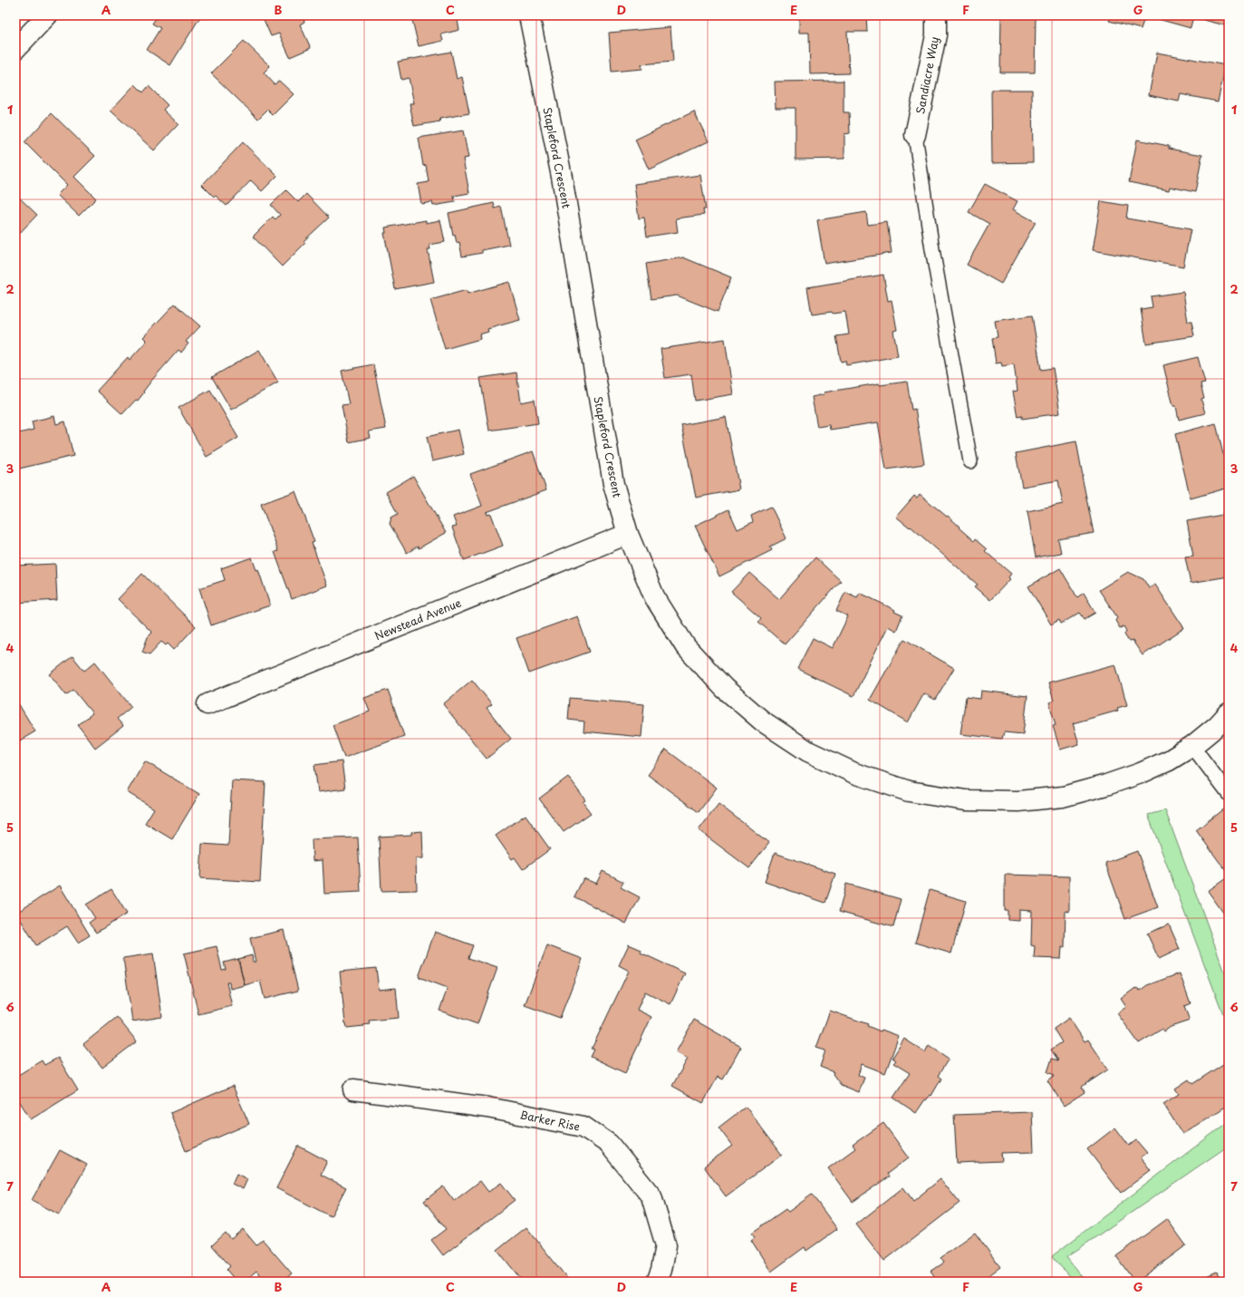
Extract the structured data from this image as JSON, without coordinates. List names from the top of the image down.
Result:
{
  "streets": {
    "street": [
      "Sandiacre Way",
      "Stapleford Crescent",
      "Newstead Avenue",
      "Barker Rise"
    ]
  },
  "crossings": [
    ["Stapleford Crescent", "Newstead Avenue"]
  ],
  "grid": {
    "columns": [
      "A",
      "B",
      "C",
      "D",
      "E",
      "F",
      "G"
    ],
    "rows": [
      "1",
      "2",
      "3",
      "4",
      "5",
      "6",
      "7"
    ]
  }
}
